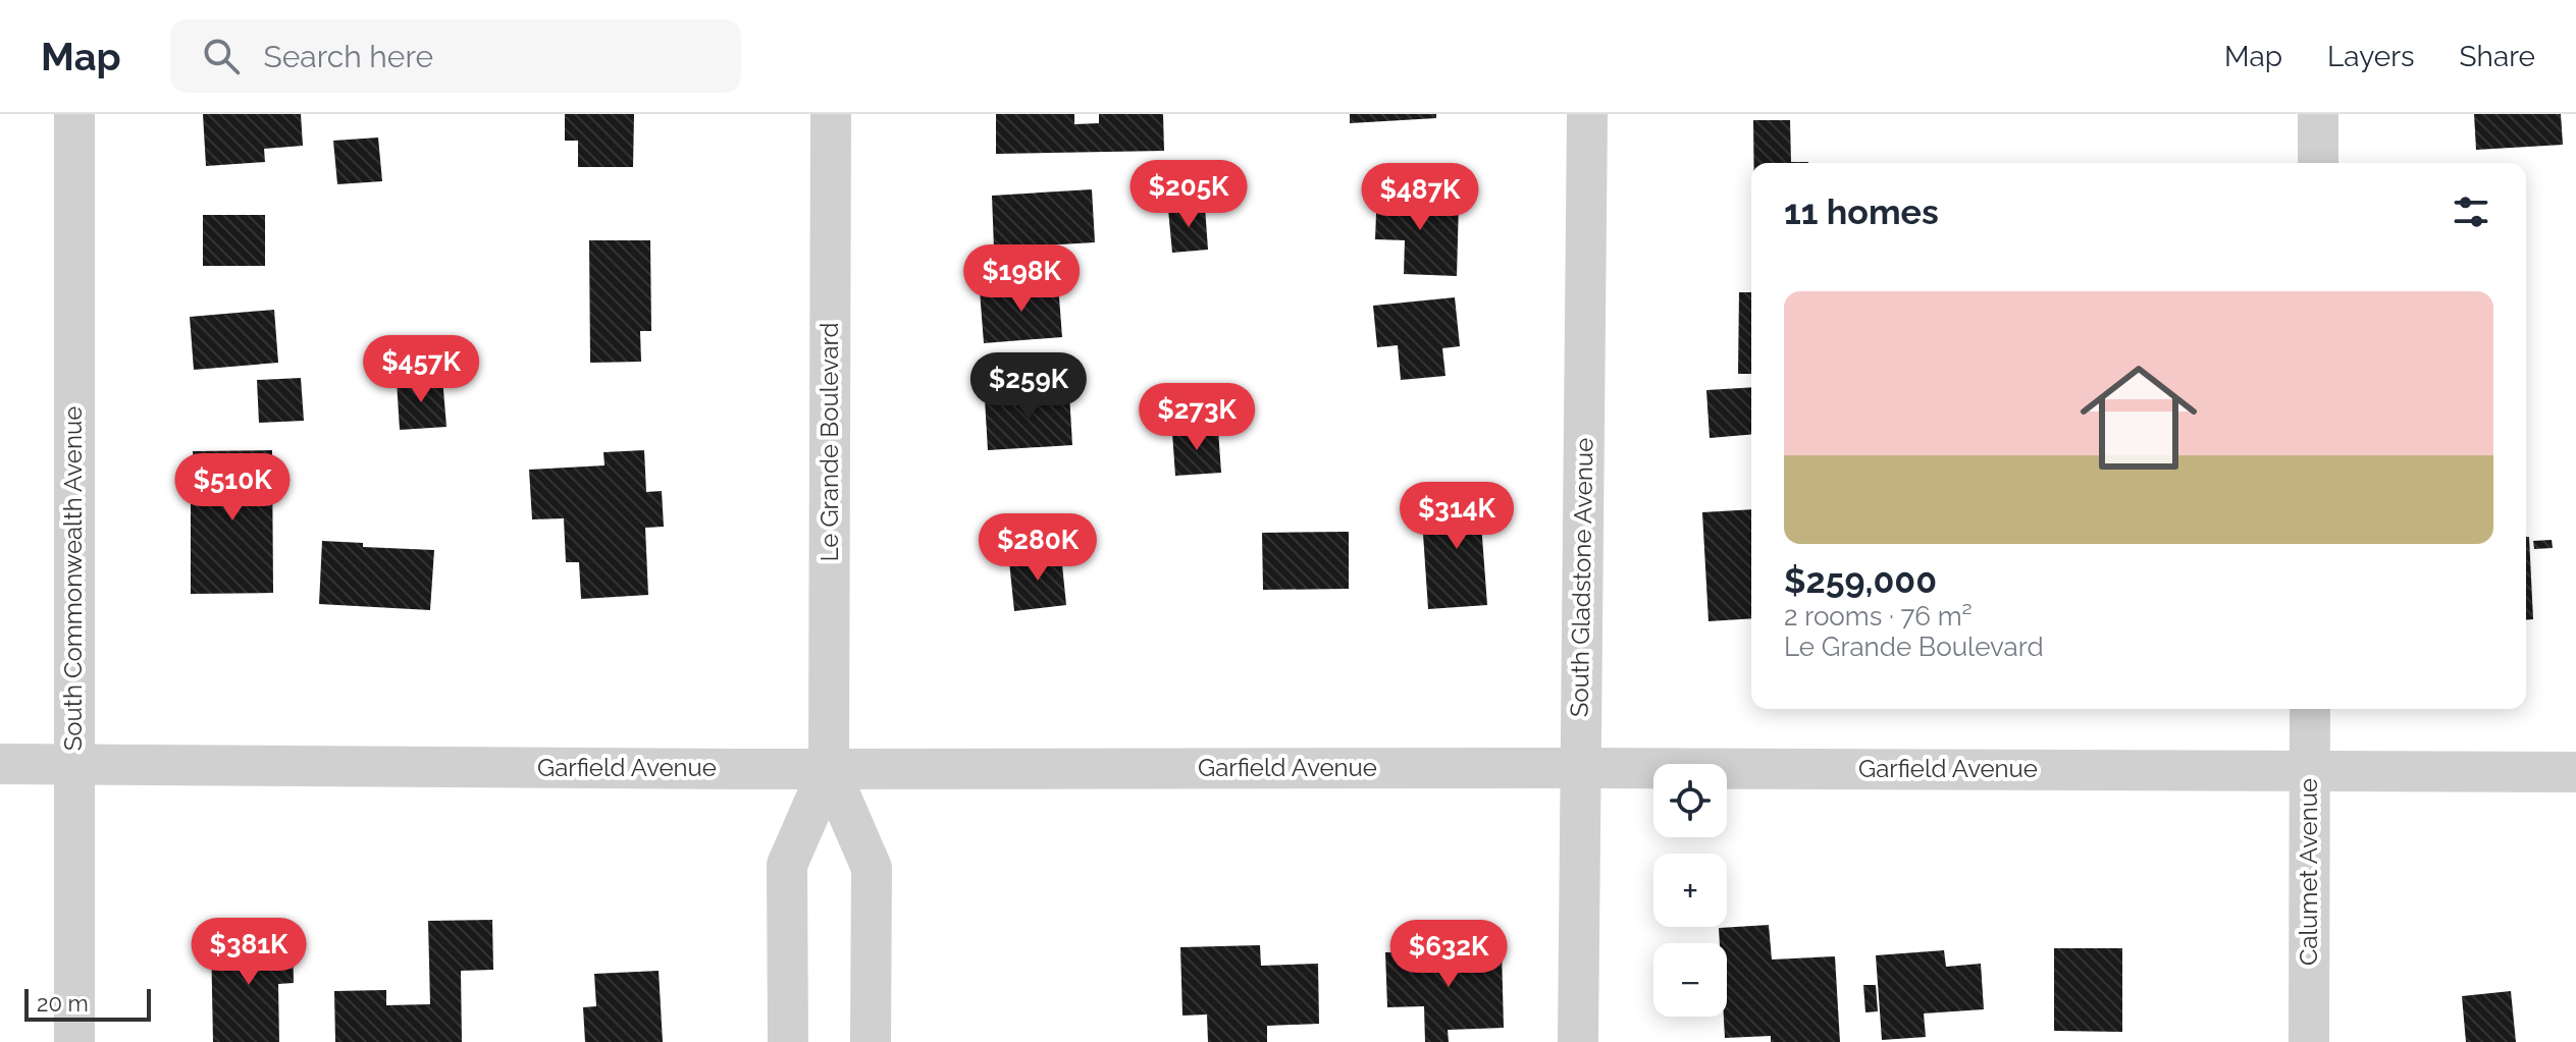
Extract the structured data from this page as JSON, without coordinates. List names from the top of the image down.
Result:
{
  "streets": {
    "street": [
      "Le Grande Boulevard",
      "South Gladstone Avenue",
      "South Commonwealth Avenue",
      "Garfield Avenue",
      "Calumet Avenue"
    ]
  },
  "crossings": [
    ["Le Grande Boulevard", "Garfield Avenue"],
    ["South Gladstone Avenue", "Garfield Avenue"],
    ["South Commonwealth Avenue", "Garfield Avenue"],
    ["Garfield Avenue", "Calumet Avenue"]
  ],
  "scale_bar": "20 m",
  "page": {
    "header": "Map",
    "search": "Search here",
    "nav": ["Map", "Layers", "Share"],
    "price": [
      "$205K",
      "$487K",
      "$198K",
      "$457K",
      "$259K",
      "$273K",
      "$510K",
      "$314K",
      "$280K",
      "$381K",
      "$632K"
    ],
    "heading": "11 homes",
    "list": [
      {
        "name": "$259,000",
        "note": "2 rooms · 76 m² · Le Grande Boulevard"
      }
    ],
    "map_buttons": ["+", "−"],
    "scale": "20 m"
  }
}
